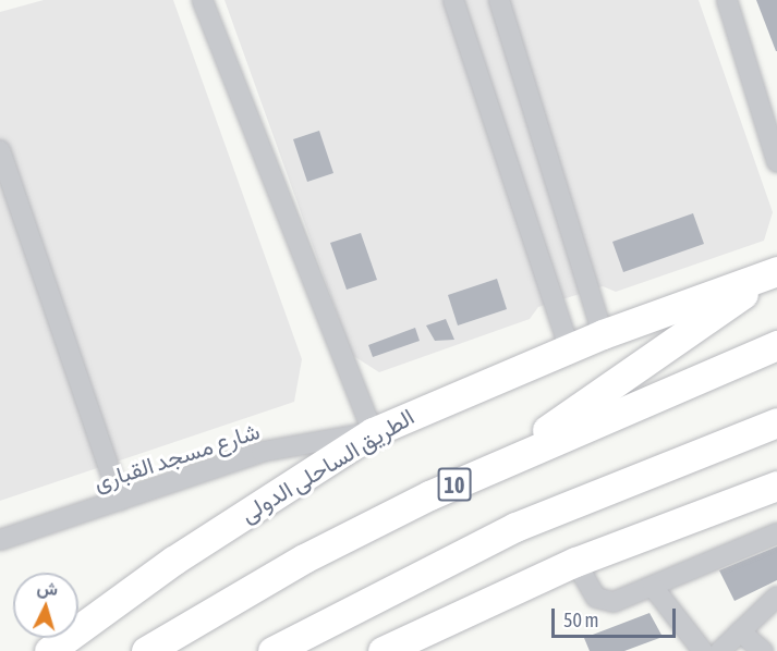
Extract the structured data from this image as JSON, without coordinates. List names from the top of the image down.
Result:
{
  "streets": {
    "highway": ["الطريق الساحلى الدولى", "10"],
    "street": ["شارع مسجد القبارى"]
  },
  "crossings": [
    ["شارع مسجد القبارى", "الطريق الساحلى الدولى"]
  ],
  "scale_bar": "50 m",
  "north": "top"
}
